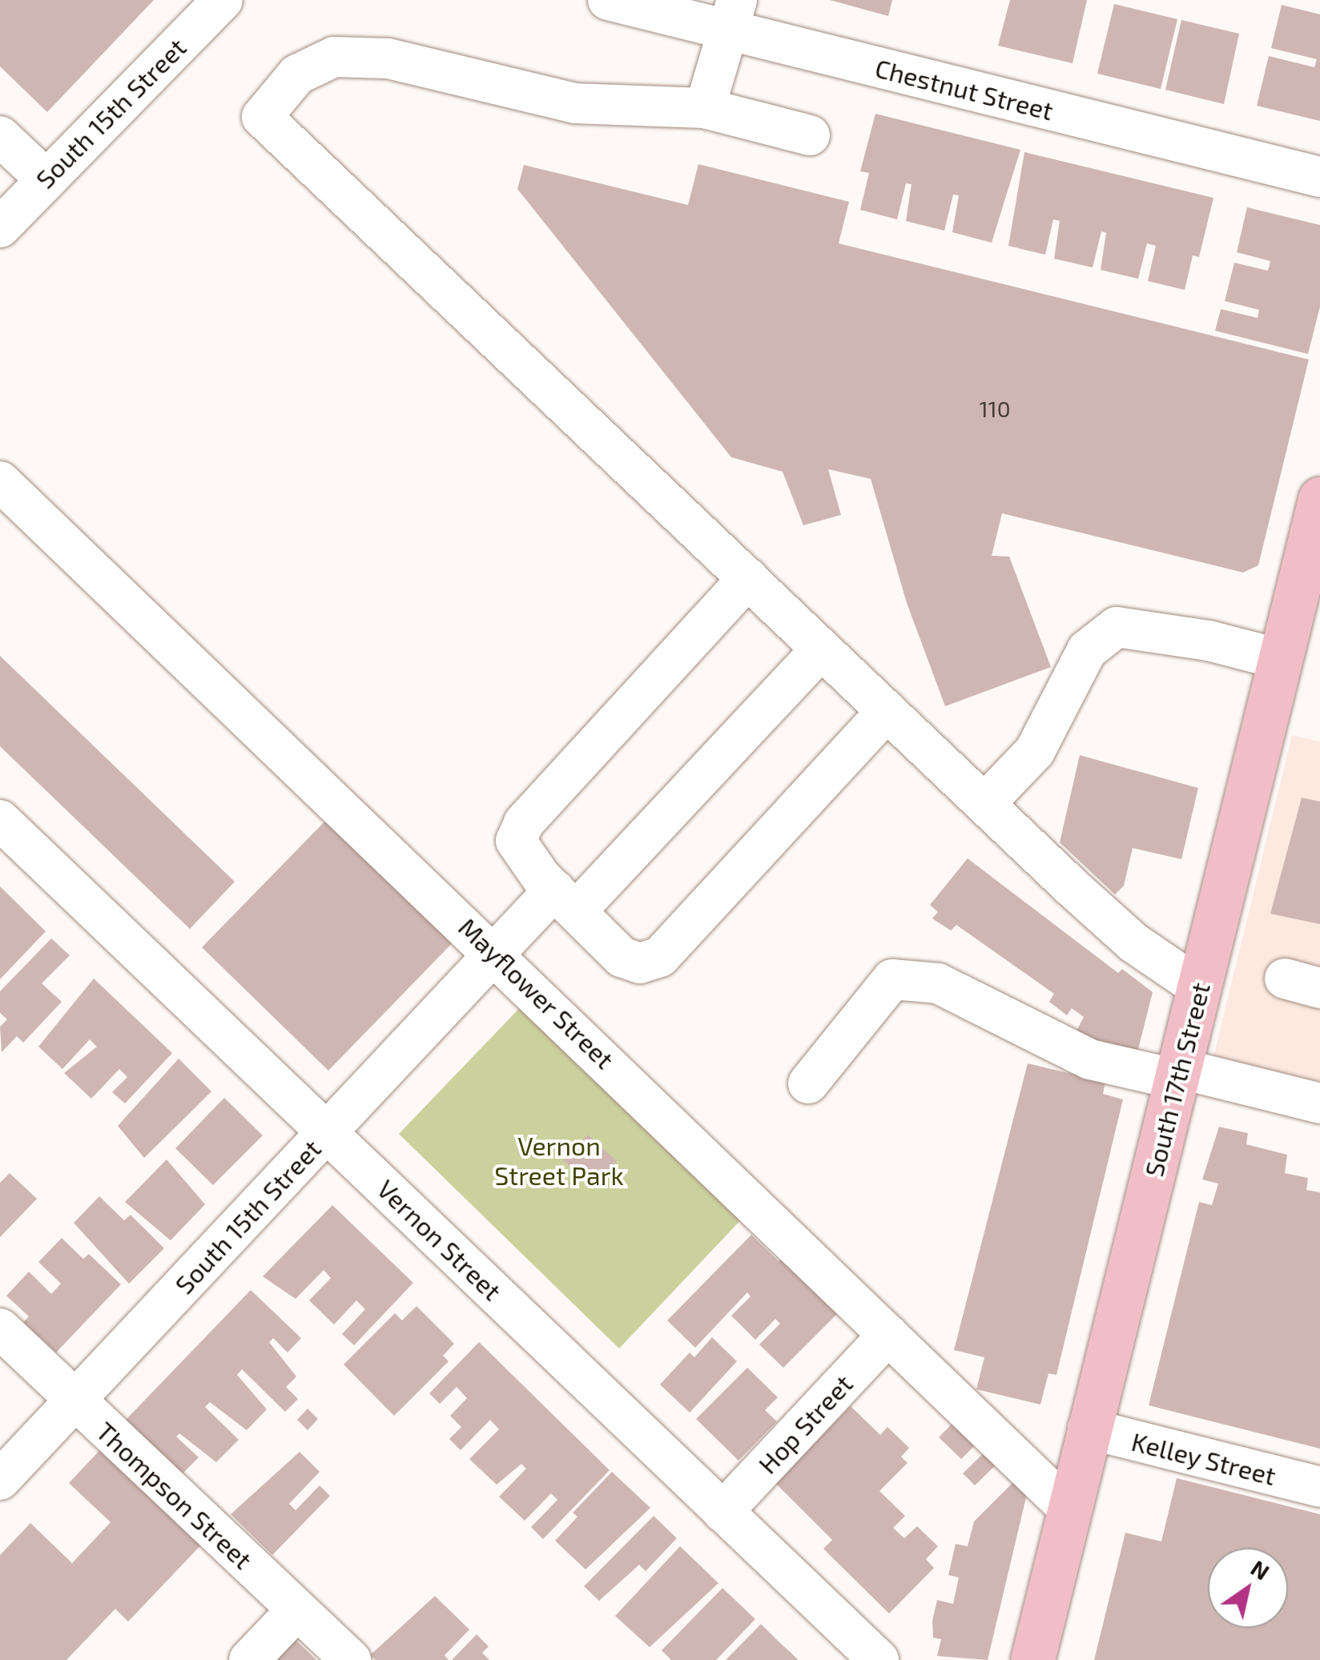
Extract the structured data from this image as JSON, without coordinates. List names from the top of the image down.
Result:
{
  "streets": {
    "main road": ["South 17th Street"],
    "street": [
      "Chestnut Street",
      "South 15th Street",
      "Mayflower Street",
      "Vernon Street",
      "Hop Street",
      "Kelley Street",
      "Thompson Street"
    ]
  },
  "crossings": [
    ["South 15th Street", "Mayflower Street"],
    ["South 15th Street", "Vernon Street"],
    ["South 15th Street", "Thompson Street"],
    ["Mayflower Street", "South 17th Street"],
    ["Mayflower Street", "Hop Street"],
    ["South 17th Street", "Kelley Street"],
    ["Vernon Street", "Hop Street"]
  ],
  "parks": ["Vernon Street Park"],
  "house_numbers": ["110"],
  "north": "top right"
}
